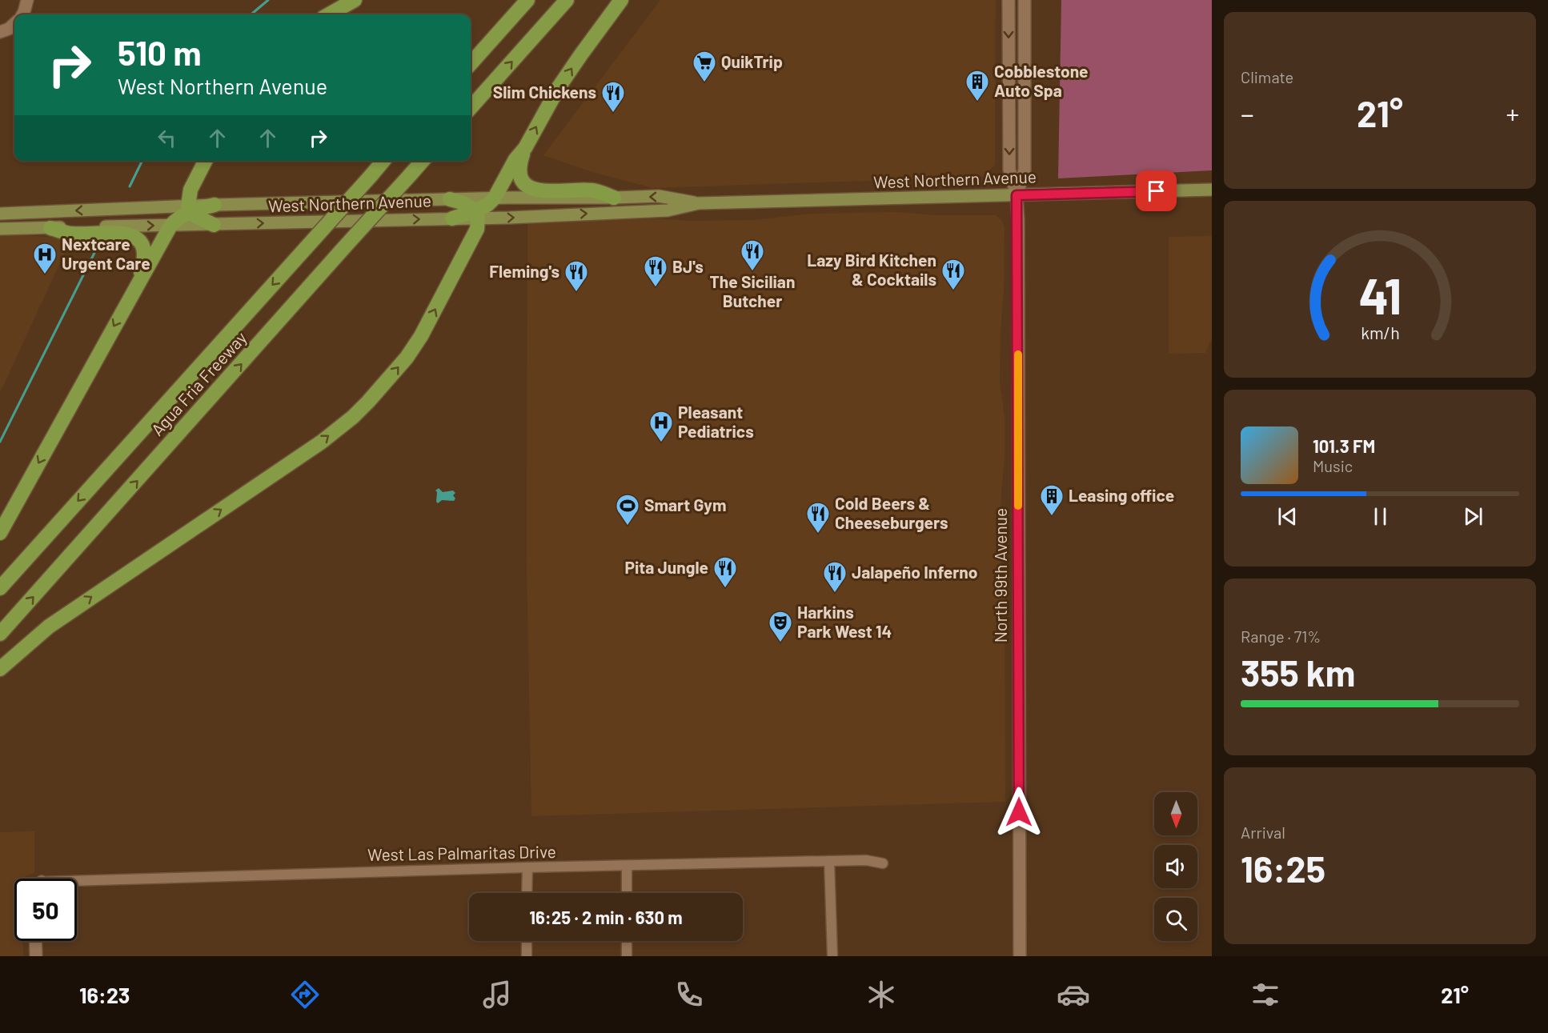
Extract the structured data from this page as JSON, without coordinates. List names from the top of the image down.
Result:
{
  "streets": {
    "highway": ["Agua Fria Freeway"],
    "main road": ["West Northern Avenue", "North 99th Avenue"],
    "street": ["West Las Palmaritas Drive"]
  },
  "crossings": [
    ["West Northern Avenue", "North 99th Avenue"]
  ],
  "places": {
    "supermarket": ["QuikTrip"],
    "building": ["Cobblestone Auto Spa", "Leasing office"],
    "restaurant": [
      "Slim Chickens",
      "The Sicilian Butcher",
      "BJ's",
      "Lazy Bird Kitchen & Cocktails",
      "Fleming's",
      "Cold Beers & Cheeseburgers",
      "Pita Jungle",
      "Jalapeño Inferno"
    ],
    "hospital": ["Nextcare Urgent Care", "Pleasant Pediatrics"],
    "sports": ["Smart Gym"],
    "theatre": ["Harkins Park West 14"]
  },
  "north": "bottom",
  "page": {
    "tile": [
      "Climate",
      ["Range · 71%", "355 km"],
      ["Arrival", "16:25"]
    ],
    "turn": ["510 m", "West Northern Avenue"],
    "heat": ["−", "21°", "+"],
    "song": ["101.3 FM", "Music"],
    "limit": "50",
    "trip": "16:25 · 2 min · 630 m",
    "tabs": ["16:23", "21°"],
    "gauge": ["41", "km/h"]
  }
}
